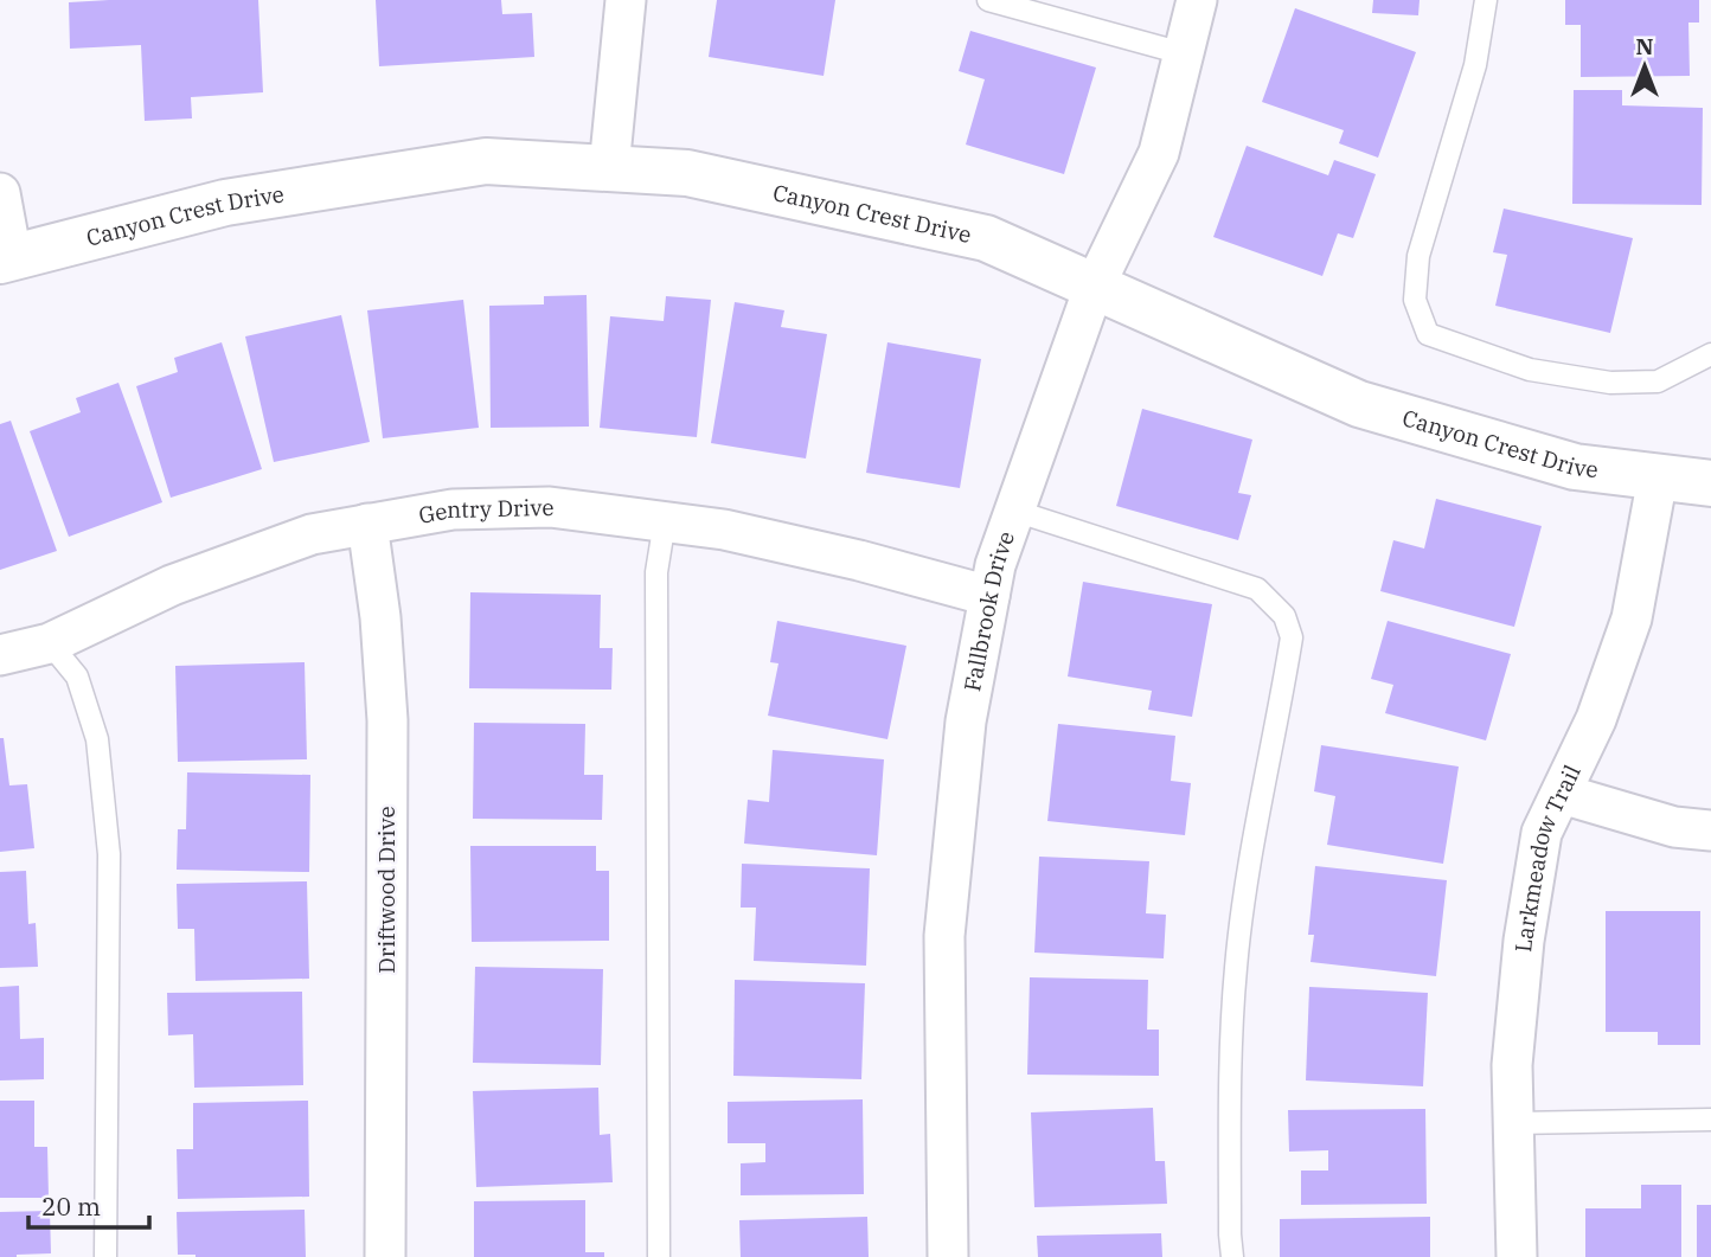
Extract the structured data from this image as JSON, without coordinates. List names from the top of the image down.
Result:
{
  "streets": {
    "street": [
      "Canyon Crest Drive",
      "Gentry Drive",
      "Fallbrook Drive",
      "Larkmeadow Trail",
      "Driftwood Drive"
    ]
  },
  "crossings": [
    ["Canyon Crest Drive", "Fallbrook Drive"],
    ["Canyon Crest Drive", "Larkmeadow Trail"],
    ["Gentry Drive", "Fallbrook Drive"],
    ["Gentry Drive", "Driftwood Drive"]
  ],
  "scale_bar": "20 m",
  "north": "top"
}
